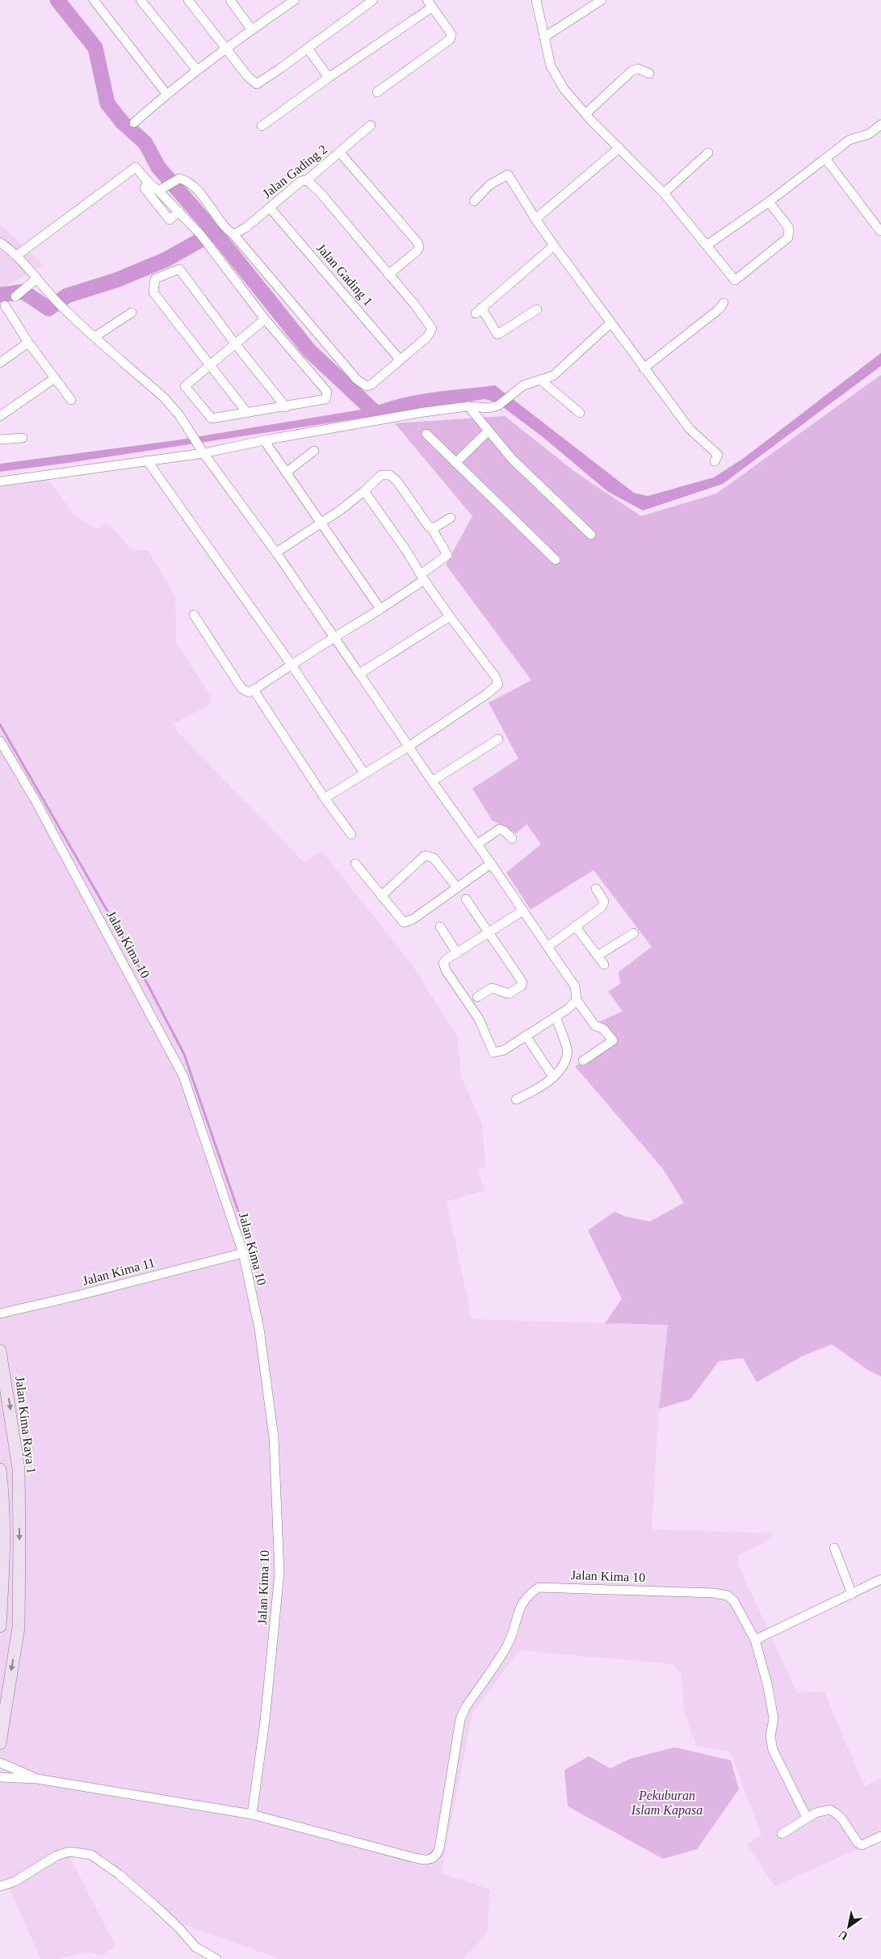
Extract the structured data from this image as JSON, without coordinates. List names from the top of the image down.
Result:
{
  "streets": {
    "main road": ["Jalan Kima Raya 1"],
    "street": [
      "Jalan Gading 2",
      "Jalan Gading 1",
      "Jalan Kima 10",
      "Jalan Kima 11"
    ]
  },
  "crossings": [
    ["Jalan Gading 2", "Jalan Gading 1"],
    ["Jalan Kima 10", "Jalan Kima 11"]
  ],
  "parks": ["Pekuburan Islam Kapasa"],
  "north": "bottom left"
}
